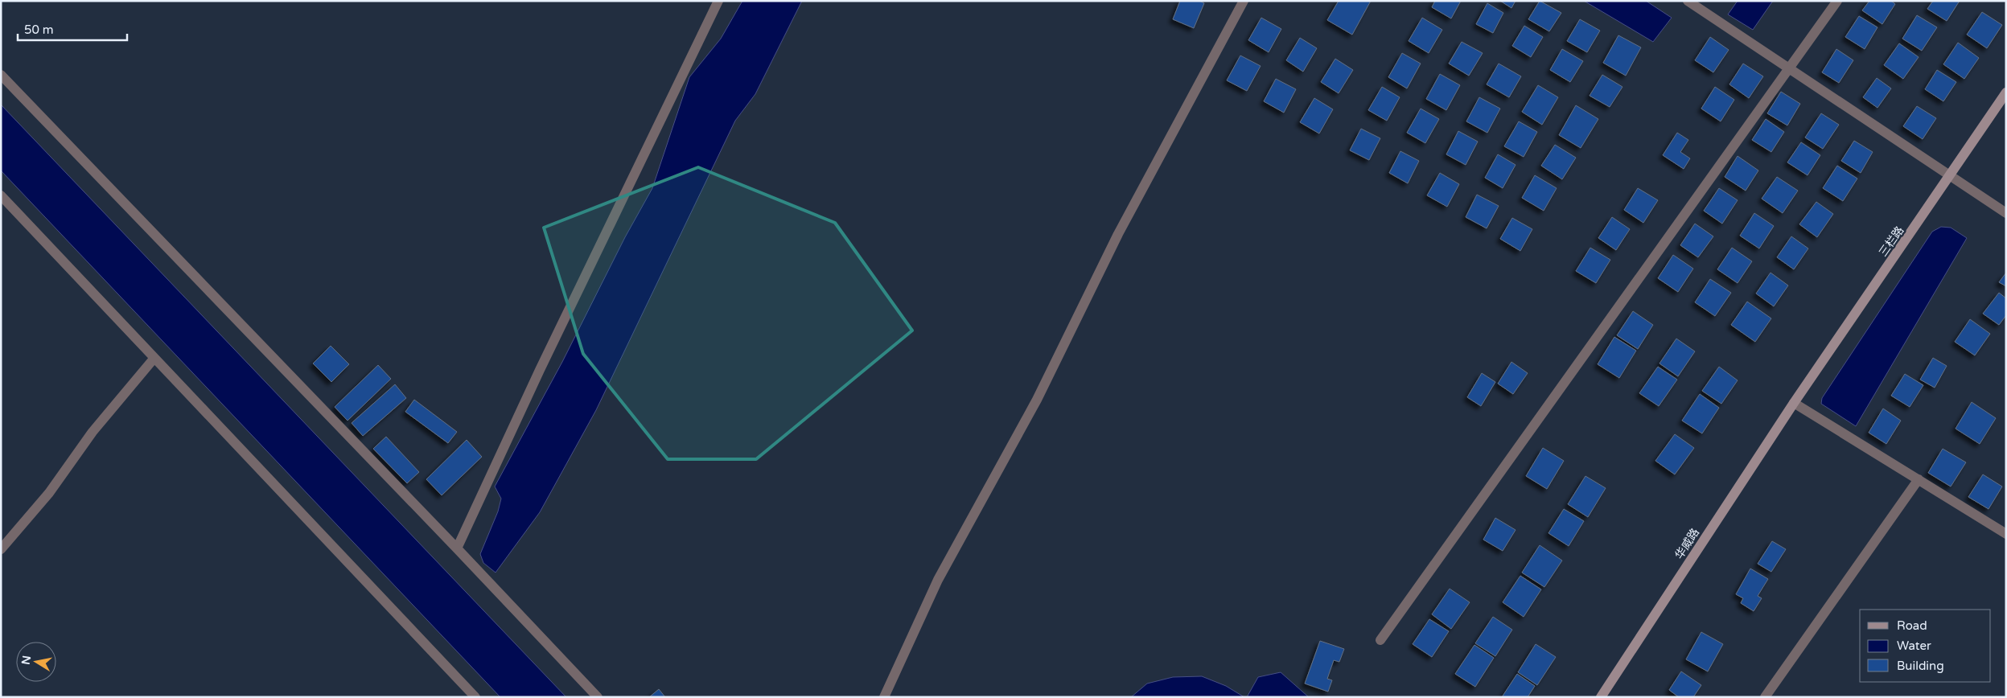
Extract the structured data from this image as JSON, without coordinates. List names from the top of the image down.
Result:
{
  "streets": {
    "main road": ["三栏路", "华威路"]
  },
  "crossings": [
    ["三栏路", "华威路"]
  ],
  "legend": ["Road", "Water", "Building"],
  "scale_bar": "50 m",
  "north": "left"
}
